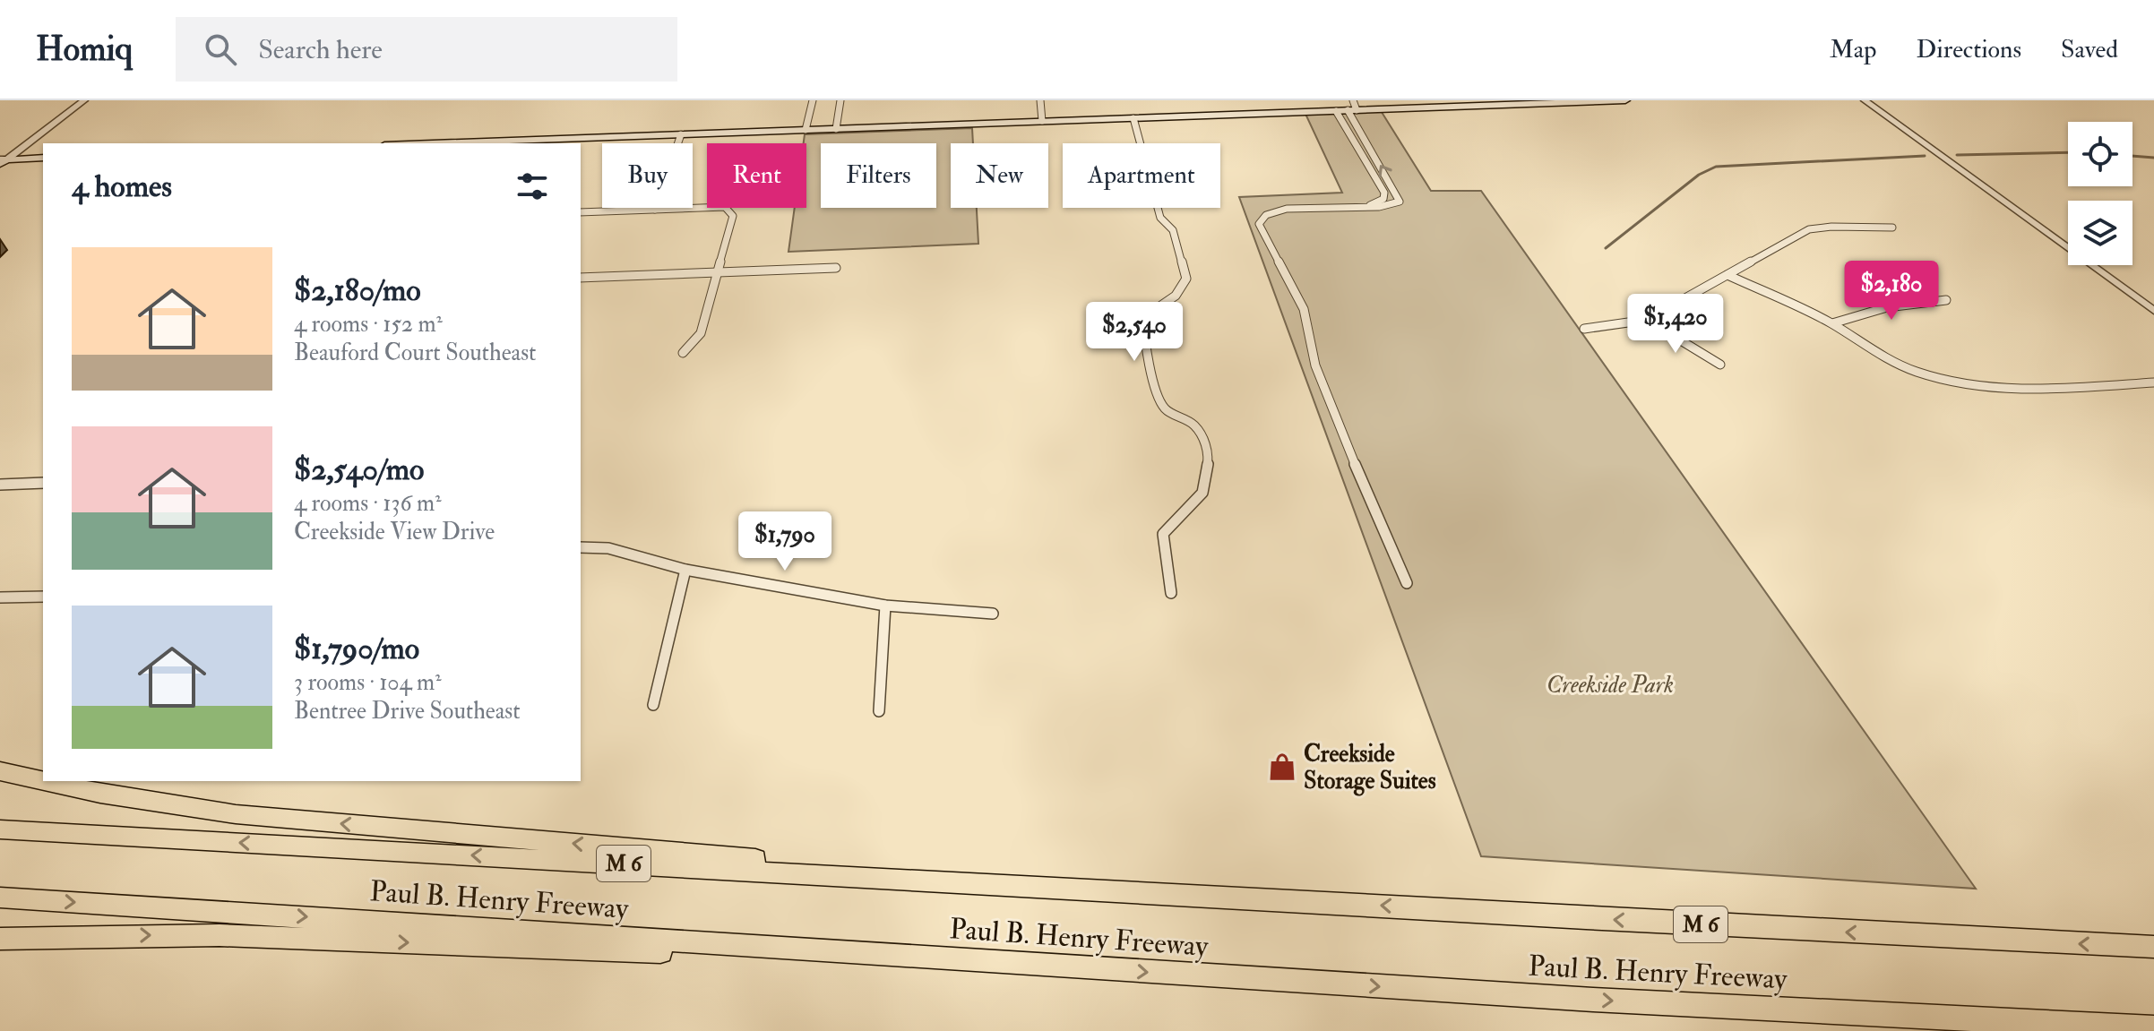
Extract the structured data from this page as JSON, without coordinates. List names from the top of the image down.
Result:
{
  "streets": {
    "highway": ["M 6", "Paul B. Henry Freeway"]
  },
  "parks": ["Creekside Park"],
  "places": {
    "shop": ["Creekside Storage Suites"]
  },
  "page": {
    "header": "Homiq",
    "search": "Search here",
    "nav": ["Map", "Directions", "Saved"],
    "chip": [
      "Buy",
      "Rent",
      "Filters",
      "New",
      "Apartment"
    ],
    "heading": "4 homes",
    "list": [
      {
        "name": "$2,180/mo",
        "note": "4 rooms · 152 m² · Beauford Court Southeast"
      },
      {
        "name": "$2,540/mo",
        "note": "4 rooms · 136 m² · Creekside View Drive"
      },
      {
        "name": "$1,790/mo",
        "note": "3 rooms · 104 m² · Bentree Drive Southeast"
      }
    ],
    "price": [
      "$2,180",
      "$1,420",
      "$2,540",
      "$1,790"
    ]
  }
}
